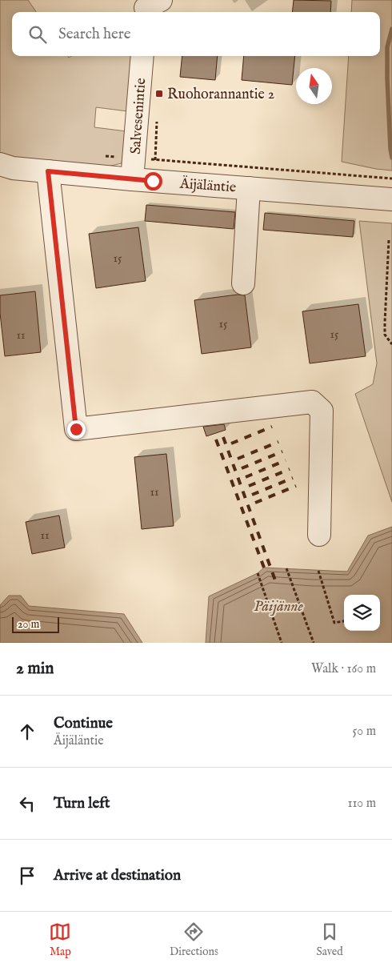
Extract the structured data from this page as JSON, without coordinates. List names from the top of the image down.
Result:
{
  "streets": {
    "street": ["Salvesenintie", "Äijäläntie"]
  },
  "crossings": [
    ["Salvesenintie", "Äijäläntie"]
  ],
  "water": ["Päijänne"],
  "places": {
    "transit": ["Ruohorannantie 2"]
  },
  "house_numbers": [
    "15",
    "15",
    "15",
    "11",
    "11",
    "11"
  ],
  "scale_bar": "20 m",
  "north": "top",
  "page": {
    "search": "Search here",
    "scale": "20 m",
    "heading": ["2 min", "Walk · 160 m"],
    "list": [
      ["Continue", "Äijäläntie", "50 m"],
      ["Turn left", "110 m"],
      "Arrive at destination"
    ],
    "nav": ["Map", "Directions", "Saved"]
  }
}
